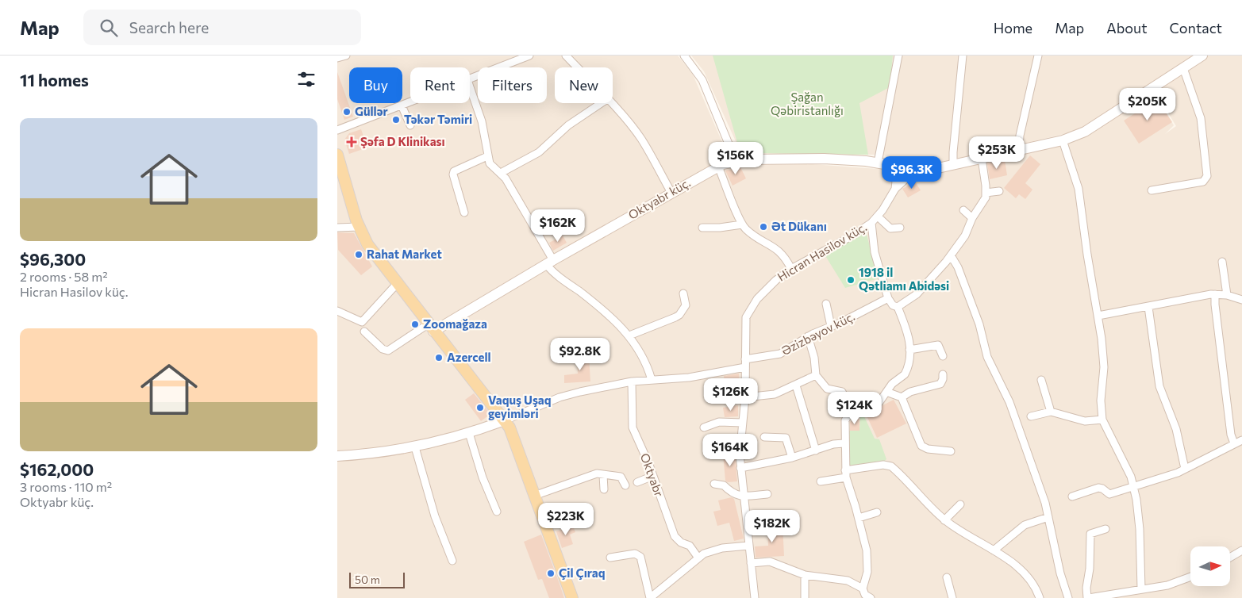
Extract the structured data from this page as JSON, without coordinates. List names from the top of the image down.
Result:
{
  "streets": {
    "street": [
      "Oktyabr küç.",
      "Hicran Hasilov küç.",
      "Əzizbəyov küç.",
      "Oktyabr"
    ]
  },
  "crossings": [
    ["Oktyabr küç.", "Hicran Hasilov küç."],
    ["Hicran Hasilov küç.", "Əzizbəyov küç."]
  ],
  "parks": ["Şağan Qəbiristanlığı"],
  "places": {
    "other": [
      "Güllər",
      "Təkər Təmiri",
      "Ət Dükanı",
      "Rahat Market",
      "1918 il Qətliamı Abidəsi",
      "Zoomağaza",
      "Azercell",
      "Vaquş Uşaq geyimləri",
      "Çil Çıraq"
    ],
    "health": ["Şəfa D Klinikası"]
  },
  "scale_bar": "50 m",
  "north": "right",
  "page": {
    "header": "Map",
    "search": "Search here",
    "nav": [
      "Home",
      "Map",
      "About",
      "Contact"
    ],
    "heading": "11 homes",
    "chip": [
      "Buy",
      "Rent",
      "Filters",
      "New"
    ],
    "price": [
      "$205K",
      "$253K",
      "$156K",
      "$96.3K",
      "$162K",
      "$92.8K",
      "$126K",
      "$124K",
      "$164K",
      "$223K",
      "$182K"
    ],
    "list": [
      {
        "name": "$96,300",
        "note": "2 rooms · 58 m² · Hicran Hasilov küç."
      },
      {
        "name": "$162,000",
        "note": "3 rooms · 110 m² · Oktyabr küç."
      }
    ],
    "scale": "50 m"
  }
}
